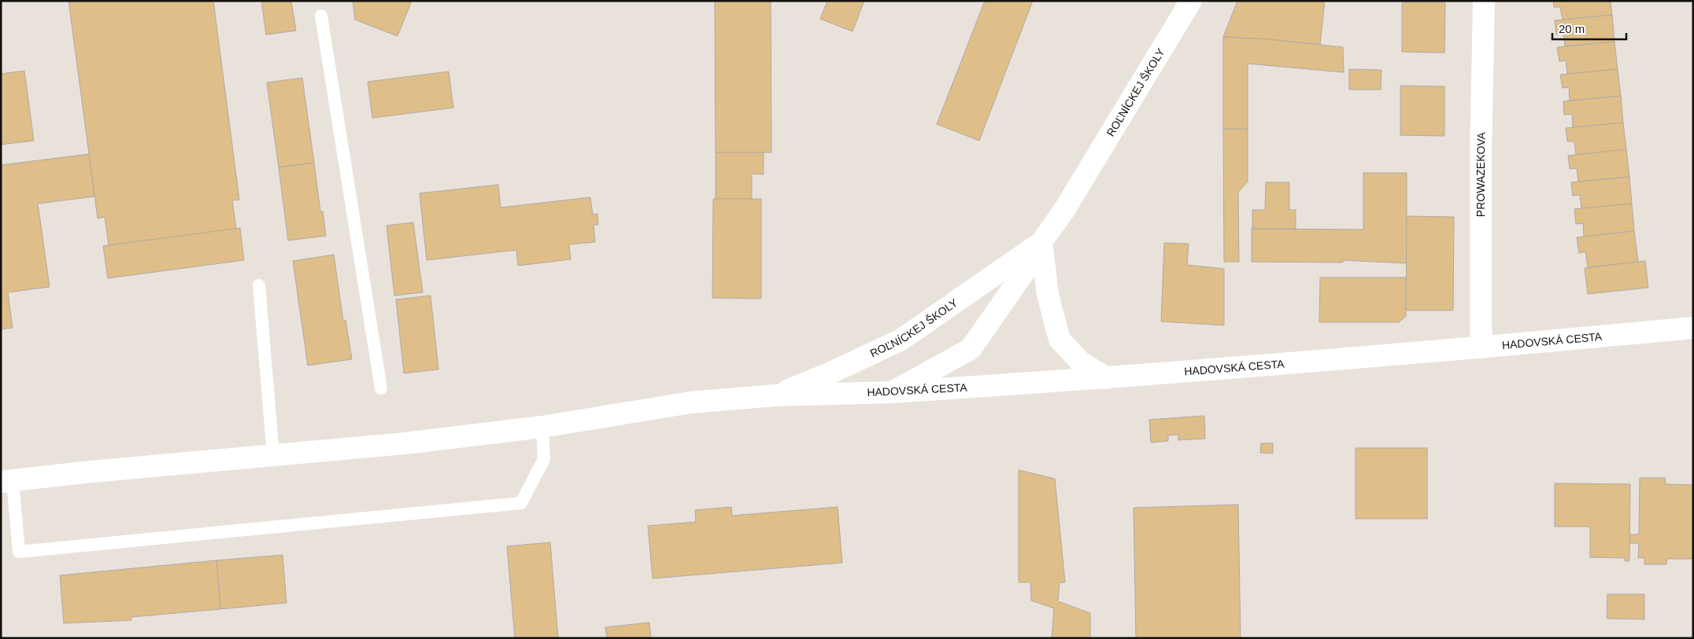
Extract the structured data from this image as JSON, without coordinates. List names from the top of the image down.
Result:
{
  "streets": {
    "main road": ["ROĽNÍCKEJ ŠKOLY", "PROWAZEKOVA", "HADOVSKÁ CESTA"]
  },
  "crossings": [
    ["ROĽNÍCKEJ ŠKOLY", "HADOVSKÁ CESTA"],
    ["PROWAZEKOVA", "HADOVSKÁ CESTA"]
  ],
  "scale_bar": "20 m"
}
